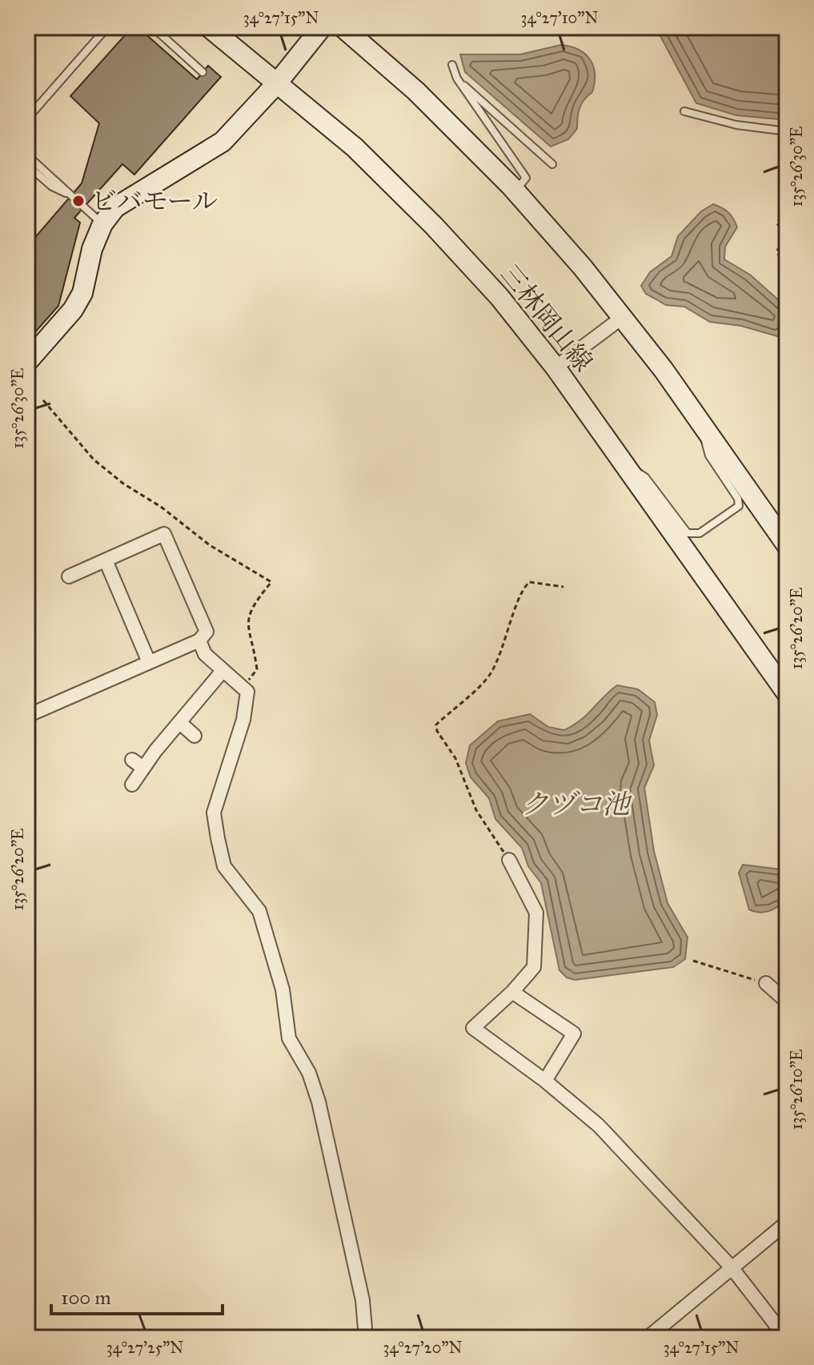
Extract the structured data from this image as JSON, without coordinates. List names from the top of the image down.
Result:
{
  "streets": {
    "main road": ["三林岡山線"]
  },
  "water": ["クヅコ池"],
  "places": ["ビバモール"],
  "scale_bar": "100 m",
  "coordinates": [
    "34°27'15\"N",
    "34°27'10\"N",
    "135°26'30\"E",
    "135°26'20\"E",
    "135°26'10\"E",
    "34°27'25\"N",
    "34°27'20\"N"
  ]
}
